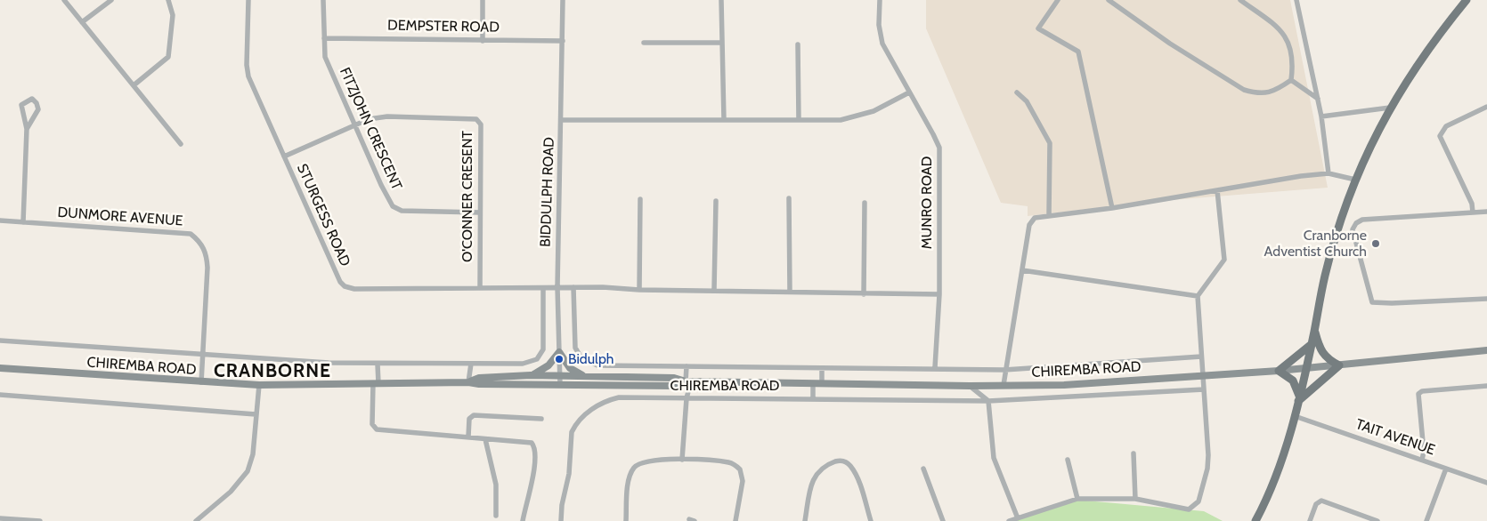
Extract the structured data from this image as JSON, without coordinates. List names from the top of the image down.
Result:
{
  "streets": {
    "main road": ["CHIREMBA ROAD"],
    "street": [
      "DEMPSTER ROAD",
      "FITZJOHN CRESCENT",
      "BIDDULPH ROAD",
      "O'CONNER CRESENT",
      "MUNRO ROAD",
      "STURGESS ROAD",
      "DUNMORE AVENUE",
      "TAIT AVENUE"
    ]
  },
  "crossings": [
    ["DEMPSTER ROAD", "FITZJOHN CRESCENT"],
    ["DEMPSTER ROAD", "BIDDULPH ROAD"],
    ["FITZJOHN CRESCENT", "O'CONNER CRESENT"],
    ["BIDDULPH ROAD", "STURGESS ROAD"],
    ["BIDDULPH ROAD", "CHIREMBA ROAD"],
    ["O'CONNER CRESENT", "STURGESS ROAD"],
    ["MUNRO ROAD", "STURGESS ROAD"],
    ["DUNMORE AVENUE", "CHIREMBA ROAD"]
  ],
  "districts": ["CRANBORNE"],
  "places": ["Cranborne Adventist Church", "Bidulph"]
}
